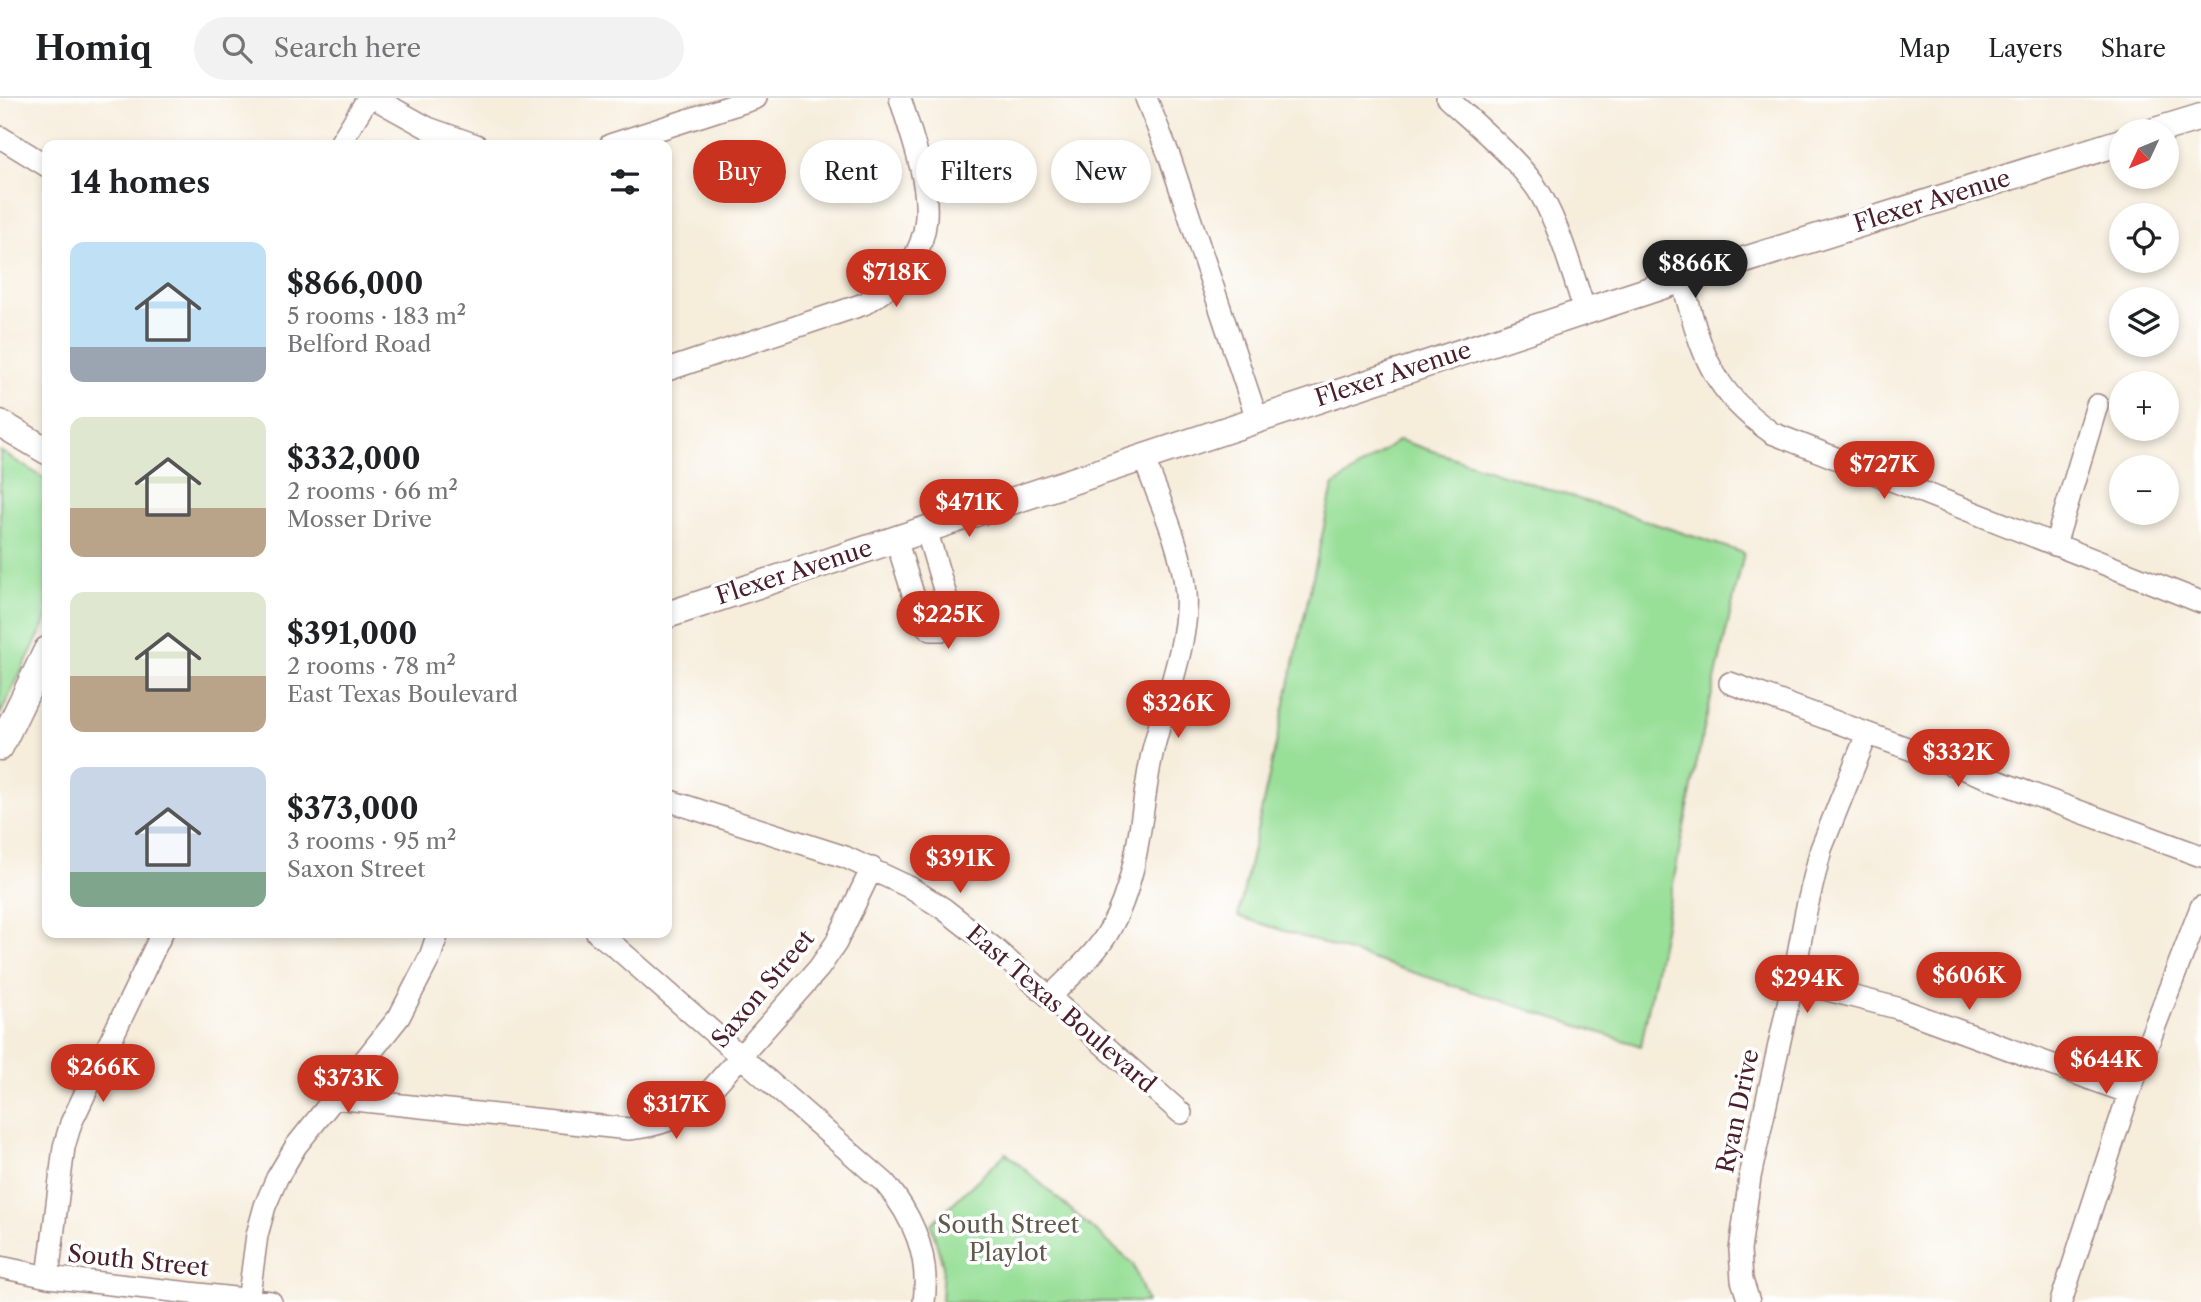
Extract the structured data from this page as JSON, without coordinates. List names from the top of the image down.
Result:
{
  "streets": {
    "street": [
      "Flexer Avenue",
      "Saxon Street",
      "East Texas Boulevard",
      "Ryan Drive",
      "South Street"
    ]
  },
  "crossings": [
    ["Saxon Street", "East Texas Boulevard"]
  ],
  "parks": ["South Street Playlot"],
  "north": "bottom left",
  "page": {
    "header": "Homiq",
    "search": "Search here",
    "nav": ["Map", "Layers", "Share"],
    "map_buttons": ["+", "−"],
    "chip": [
      "Buy",
      "Rent",
      "Filters",
      "New"
    ],
    "heading": "14 homes",
    "list": [
      {
        "name": "$866,000",
        "note": "5 rooms · 183 m² · Belford Road"
      },
      {
        "name": "$332,000",
        "note": "2 rooms · 66 m² · Mosser Drive"
      },
      {
        "name": "$391,000",
        "note": "2 rooms · 78 m² · East Texas Boulevard"
      },
      {
        "name": "$373,000",
        "note": "3 rooms · 95 m² · Saxon Street"
      }
    ],
    "price": [
      "$866K",
      "$718K",
      "$727K",
      "$471K",
      "$225K",
      "$326K",
      "$332K",
      "$391K",
      "$606K",
      "$294K",
      "$644K",
      "$266K",
      "$373K",
      "$317K"
    ]
  }
}
